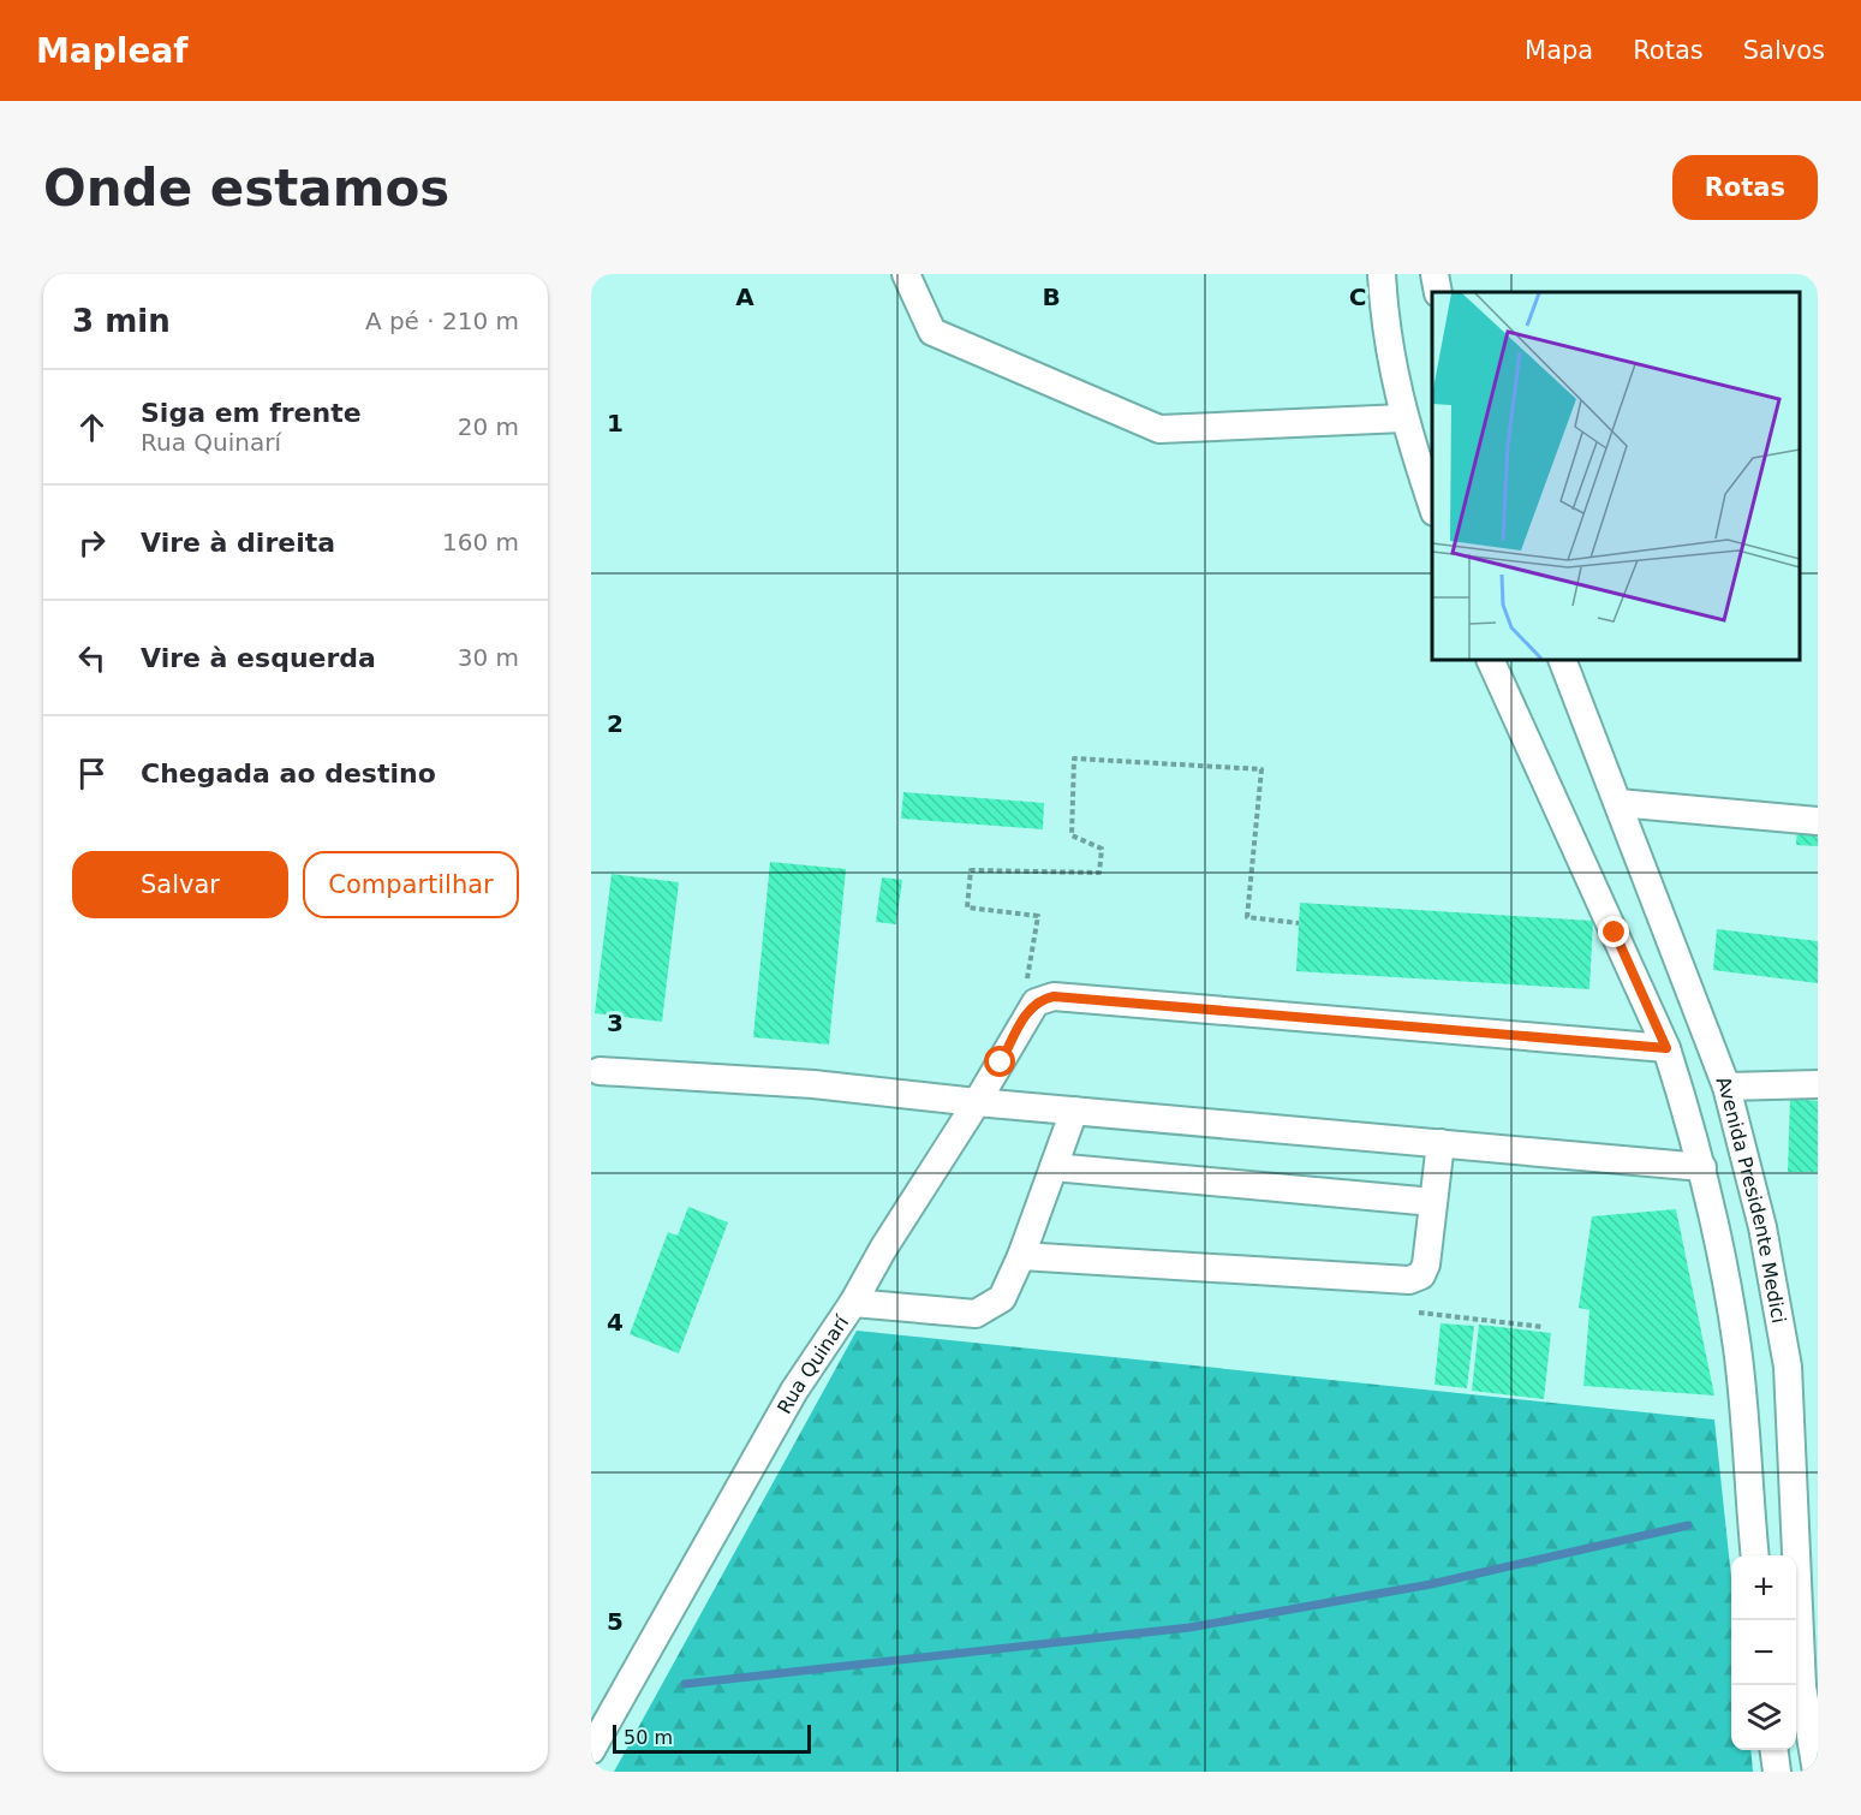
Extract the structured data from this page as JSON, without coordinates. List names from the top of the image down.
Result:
{
  "streets": {
    "street": ["Avenida Presidente Medici", "Rua Quinarí"]
  },
  "scale_bar": "50 m",
  "page": {
    "header": "Mapleaf",
    "nav": ["Mapa", "Rotas", "Salvos"],
    "buttons": [
      "Rotas",
      ["Salvar", "Compartilhar"]
    ],
    "title": "Onde estamos",
    "heading": ["3 min", "A pé · 210 m"],
    "list": [
      ["Siga em frente", "Rua Quinarí", "20 m"],
      ["Vire à direita", "160 m"],
      ["Vire à esquerda", "30 m"],
      "Chegada ao destino"
    ],
    "map_buttons": ["+", "−"],
    "scale": "50 m"
  },
  "grid": {
    "columns": ["A", "B", "C"],
    "rows": [
      "1",
      "2",
      "3",
      "4",
      "5"
    ]
  }
}
